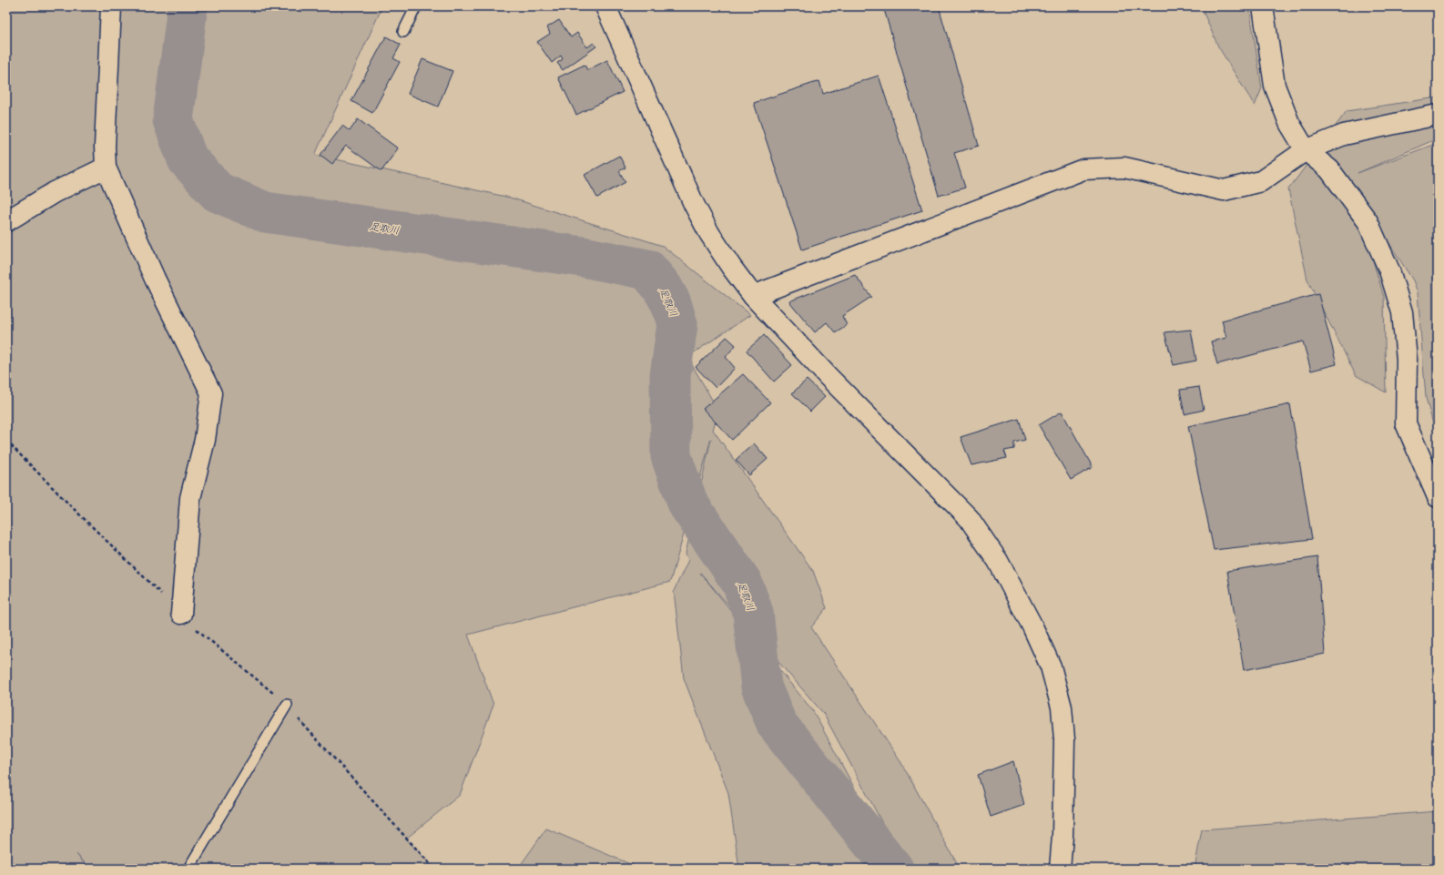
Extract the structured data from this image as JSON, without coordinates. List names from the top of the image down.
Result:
{
  "water": ["足取川"]
}
